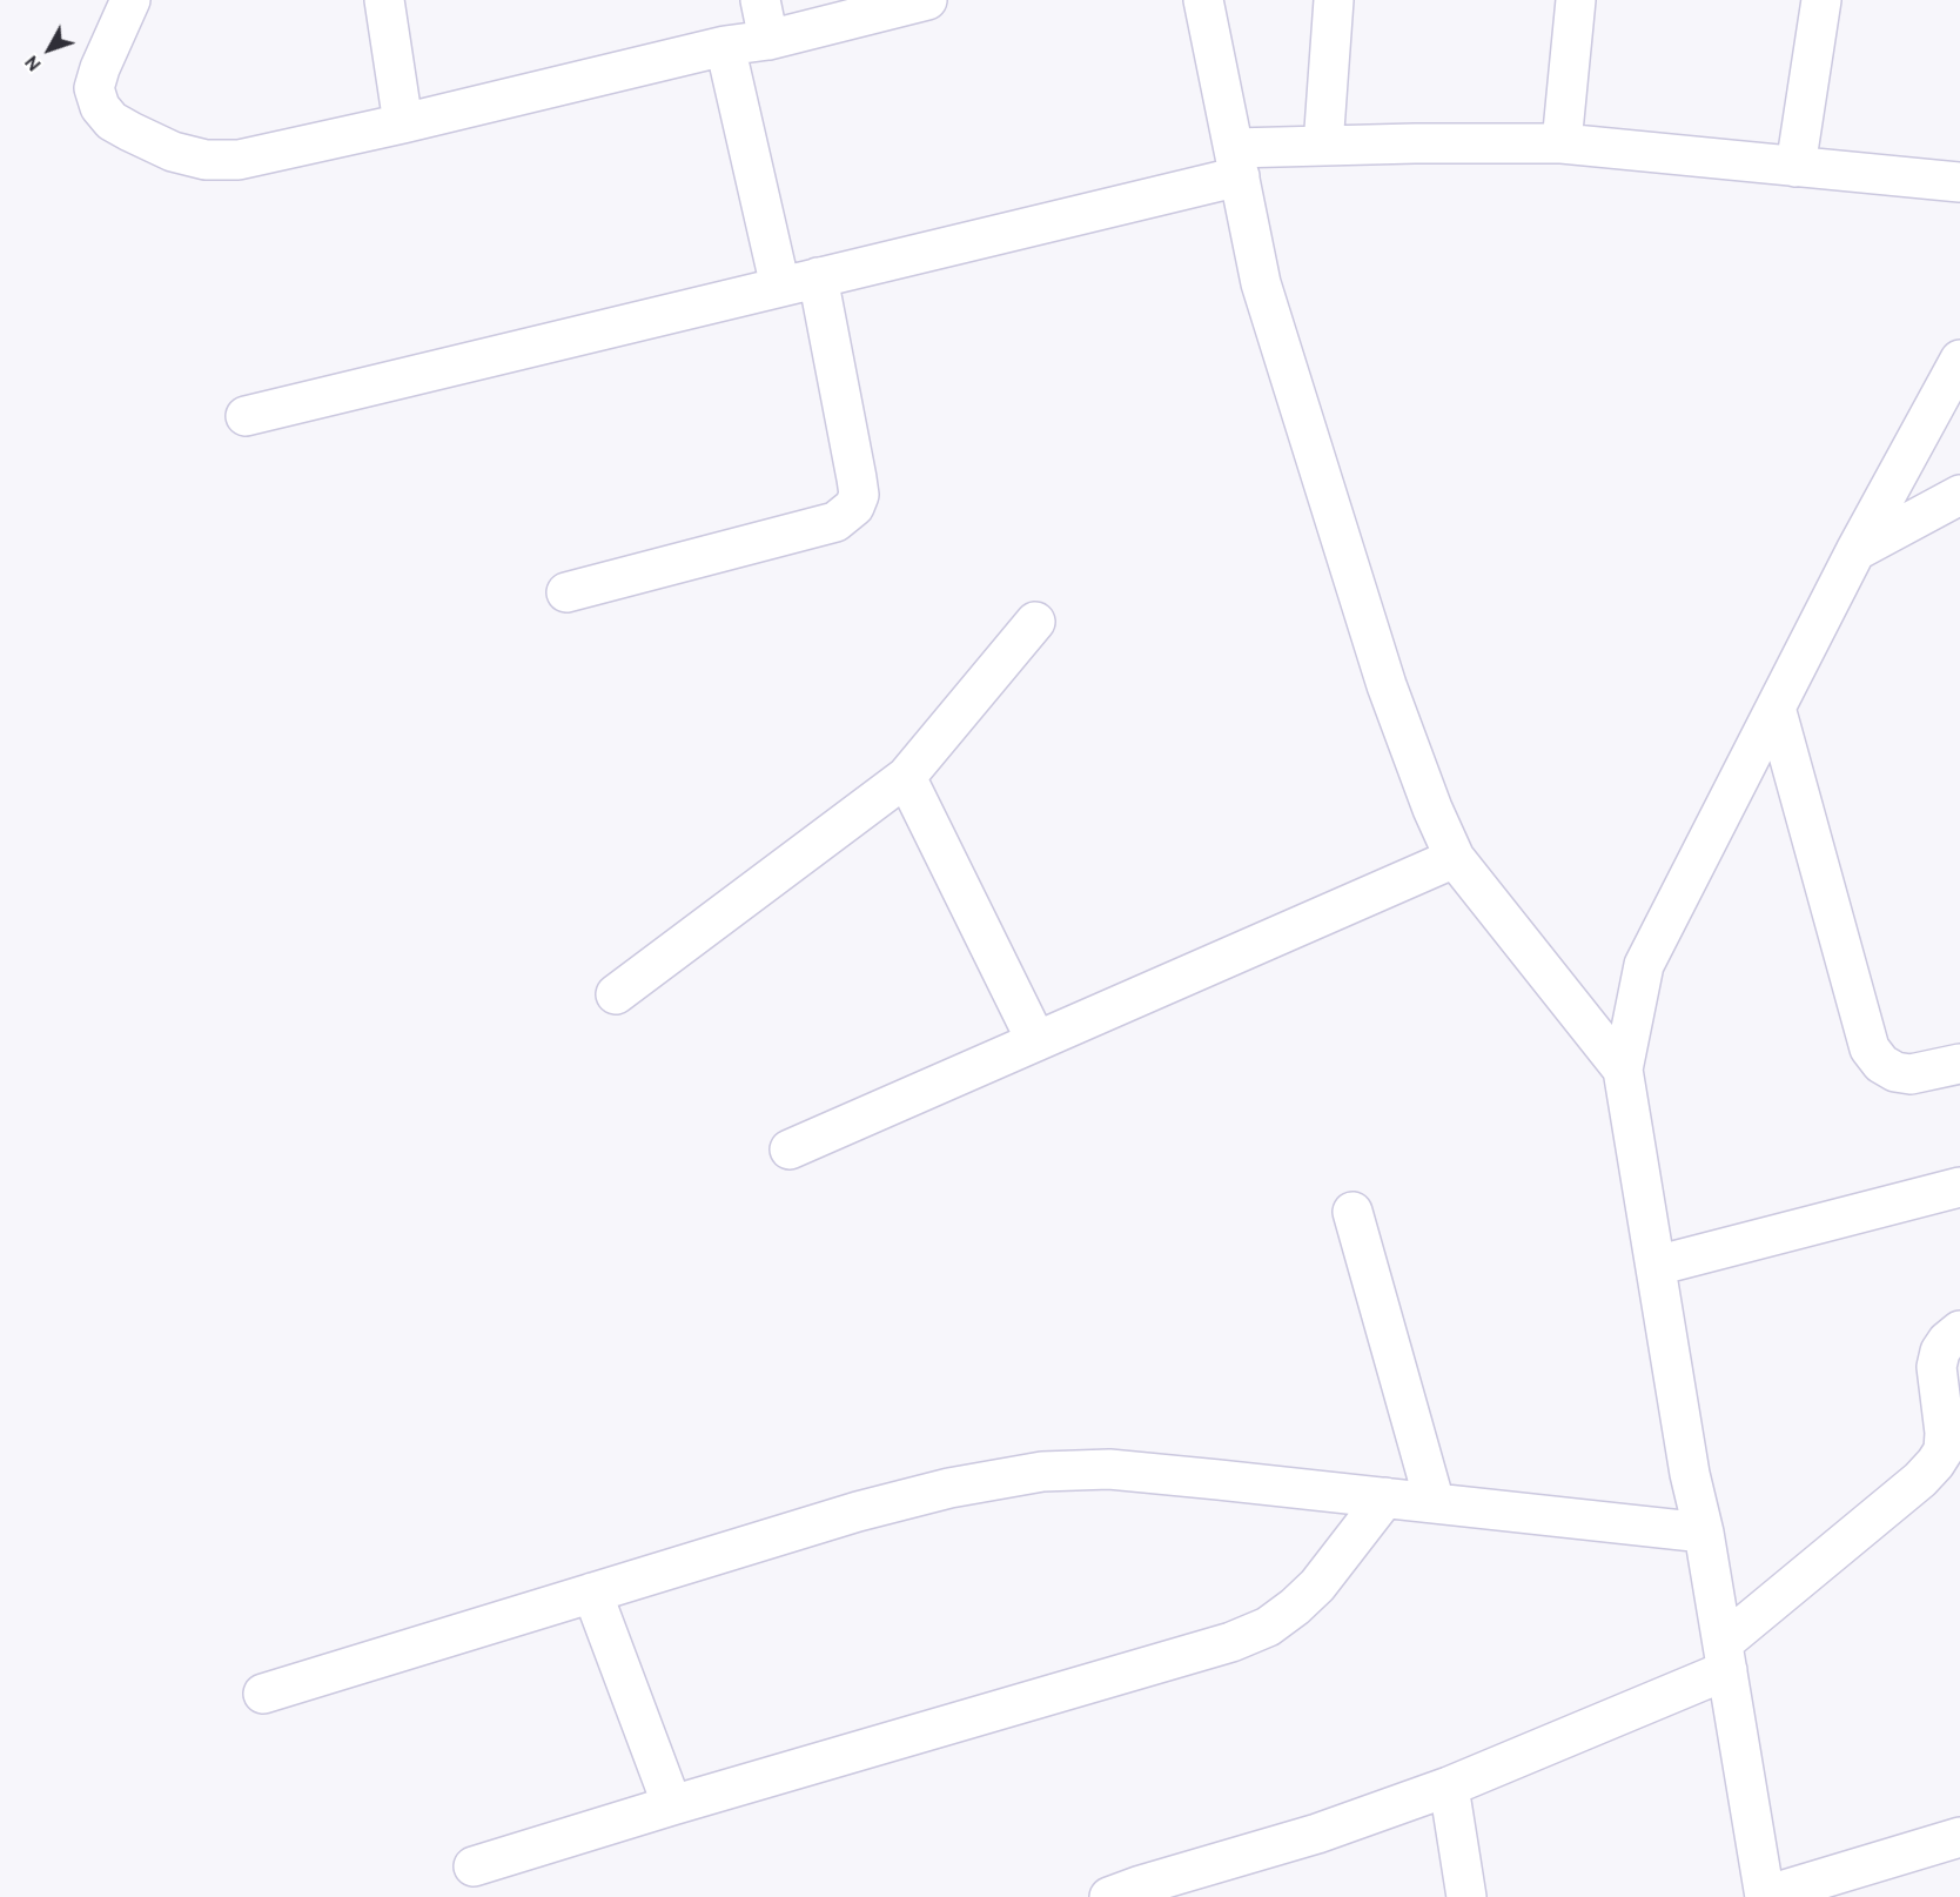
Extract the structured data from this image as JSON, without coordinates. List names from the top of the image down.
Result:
{
  "north": "bottom left"
}
